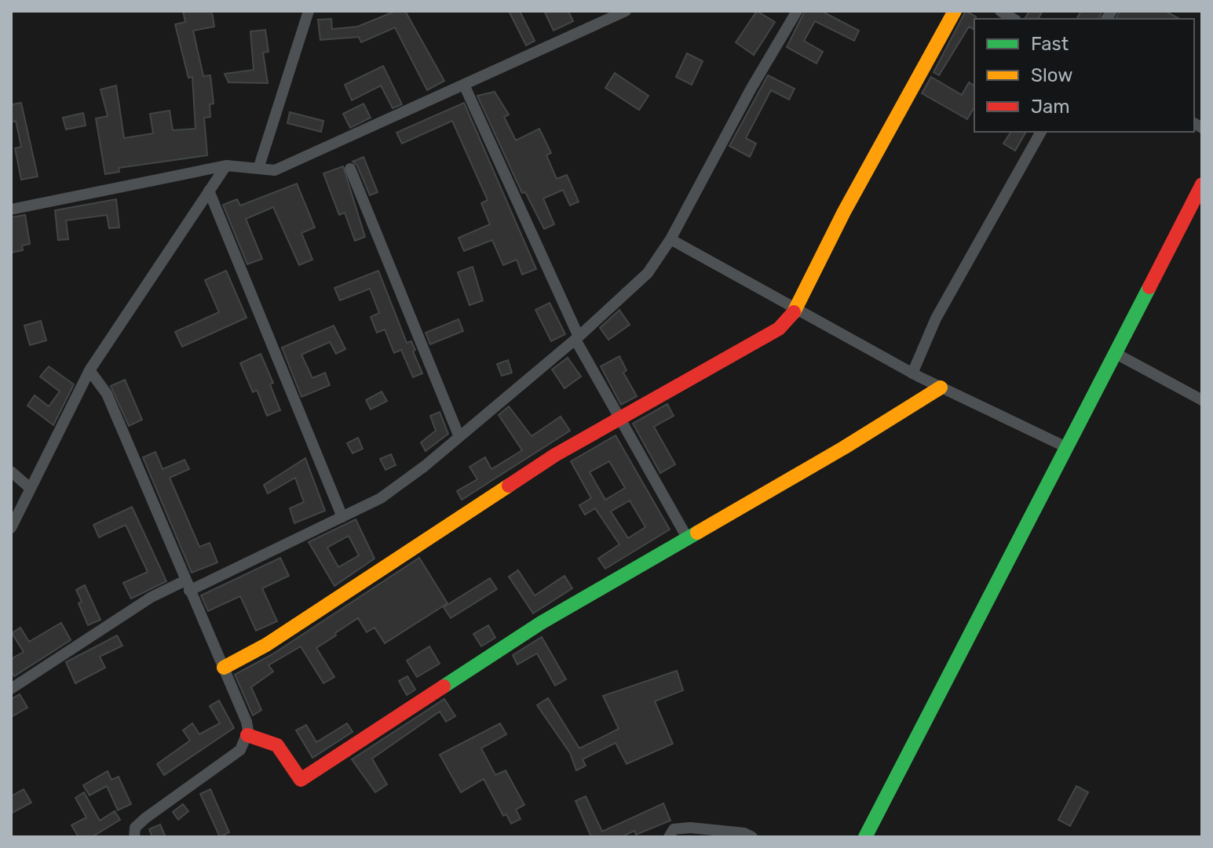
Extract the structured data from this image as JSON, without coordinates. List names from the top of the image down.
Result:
{
  "legend": ["Fast", "Slow", "Jam"]
}
